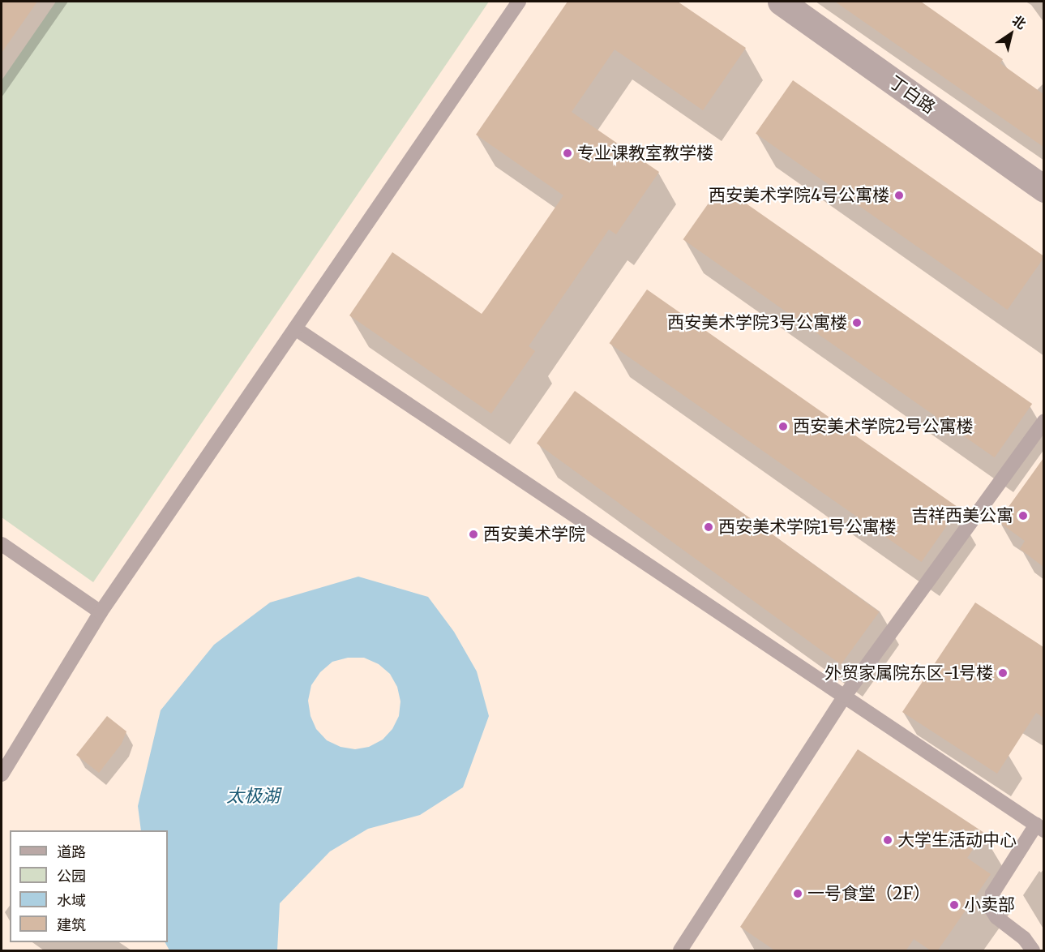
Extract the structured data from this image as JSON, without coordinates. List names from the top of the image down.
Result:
{
  "streets": {
    "street": ["丁白路"]
  },
  "water": ["太极湖"],
  "places": [
    "专业课教室教学楼",
    "西安美术学院4号公寓楼",
    "西安美术学院3号公寓楼",
    "西安美术学院2号公寓楼",
    "吉祥西美公寓",
    "西安美术学院1号公寓楼",
    "西安美术学院",
    "外贸家属院东区-1号楼",
    "大学生活动中心",
    "一号食堂（2F）",
    "小卖部"
  ],
  "legend": [
    "道路",
    "公园",
    "水域",
    "建筑"
  ],
  "north": "top right"
}
